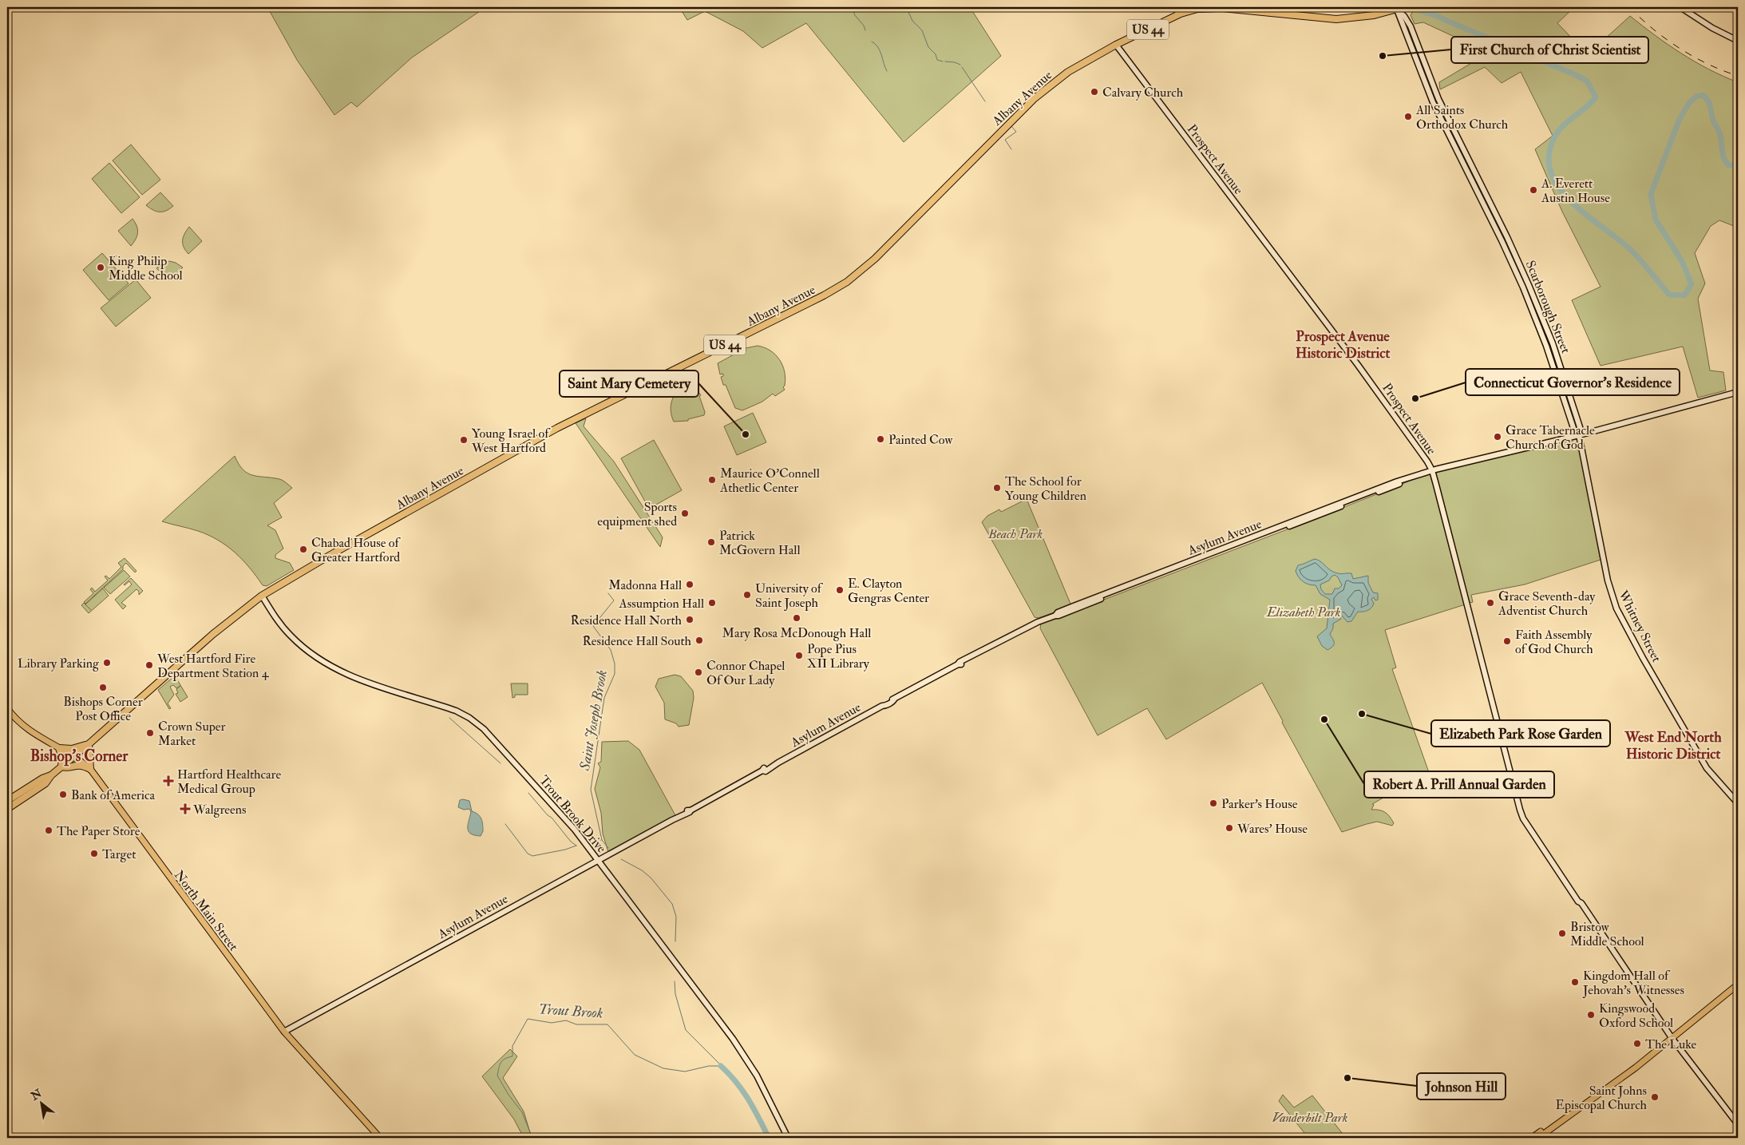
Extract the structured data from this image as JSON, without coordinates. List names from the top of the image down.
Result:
{
  "streets": {
    "highway": ["US 44", "Albany Avenue"],
    "main road": [
      "Prospect Avenue",
      "Scarborough Street",
      "Asylum Avenue",
      "Whitney Street",
      "Trout Brook Drive",
      "North Main Street"
    ]
  },
  "crossings": [
    ["Albany Avenue", "Prospect Avenue"],
    ["Albany Avenue", "Scarborough Street"],
    ["Albany Avenue", "Trout Brook Drive"],
    ["Albany Avenue", "North Main Street"],
    ["Prospect Avenue", "Asylum Avenue"],
    ["Scarborough Street", "Asylum Avenue"],
    ["Scarborough Street", "Whitney Street"],
    ["Asylum Avenue", "Whitney Street"],
    ["Asylum Avenue", "Trout Brook Drive"],
    ["Asylum Avenue", "North Main Street"]
  ],
  "districts": ["Prospect Avenue Historic District", "West End North Historic District", "Bishop's Corner"],
  "water": ["Saint Joseph Brook", "Trout Brook"],
  "parks": ["Beach Park", "Elizabeth Park", "Vanderbilt Park"],
  "places": {
    "other": [
      "First Church of Christ Scientist",
      "Calvary Church",
      "All Saints Orthodox Church",
      "A. Everett Austin House",
      "King Philip Middle School",
      "Connecticut Governor's Residence",
      "Saint Mary Cemetery",
      "Grace Tabernacle Church of God",
      "Painted Cow",
      "Young Israel of West Hartford",
      "Maurice O'Connell Athetlic Center",
      "The School for Young Children",
      "Sports equipment shed",
      "Patrick McGovern Hall",
      "Chabad House of Greater Hartford",
      "Madonna Hall",
      "E. Clayton Gengras Center",
      "University of Saint Joseph",
      "Assumption Hall",
      "Grace Seventh-day Adventist Church",
      "Mary Rosa McDonough Hall",
      "Residence Hall North",
      "Residence Hall South",
      "Faith Assembly of God Church",
      "Pope Pius XII Library",
      "Library Parking",
      "West Hartford Fire Department Station 4",
      "Connor Chapel Of Our Lady",
      "Bishops Corner Post Office",
      "Elizabeth Park Rose Garden",
      "Robert A. Prill Annual Garden",
      "Crown Super Market",
      "Bank of America",
      "Parker's House",
      "Wares' House",
      "The Paper Store",
      "Target",
      "Bristow Middle School",
      "Kingdom Hall of Jehovah's Witnesses",
      "Kingswood Oxford School",
      "The Luke",
      "Johnson Hill",
      "Saint Johns Episcopal Church"
    ],
    "health": ["Hartford Healthcare Medical Group", "Walgreens"]
  },
  "north": "top left"
}
